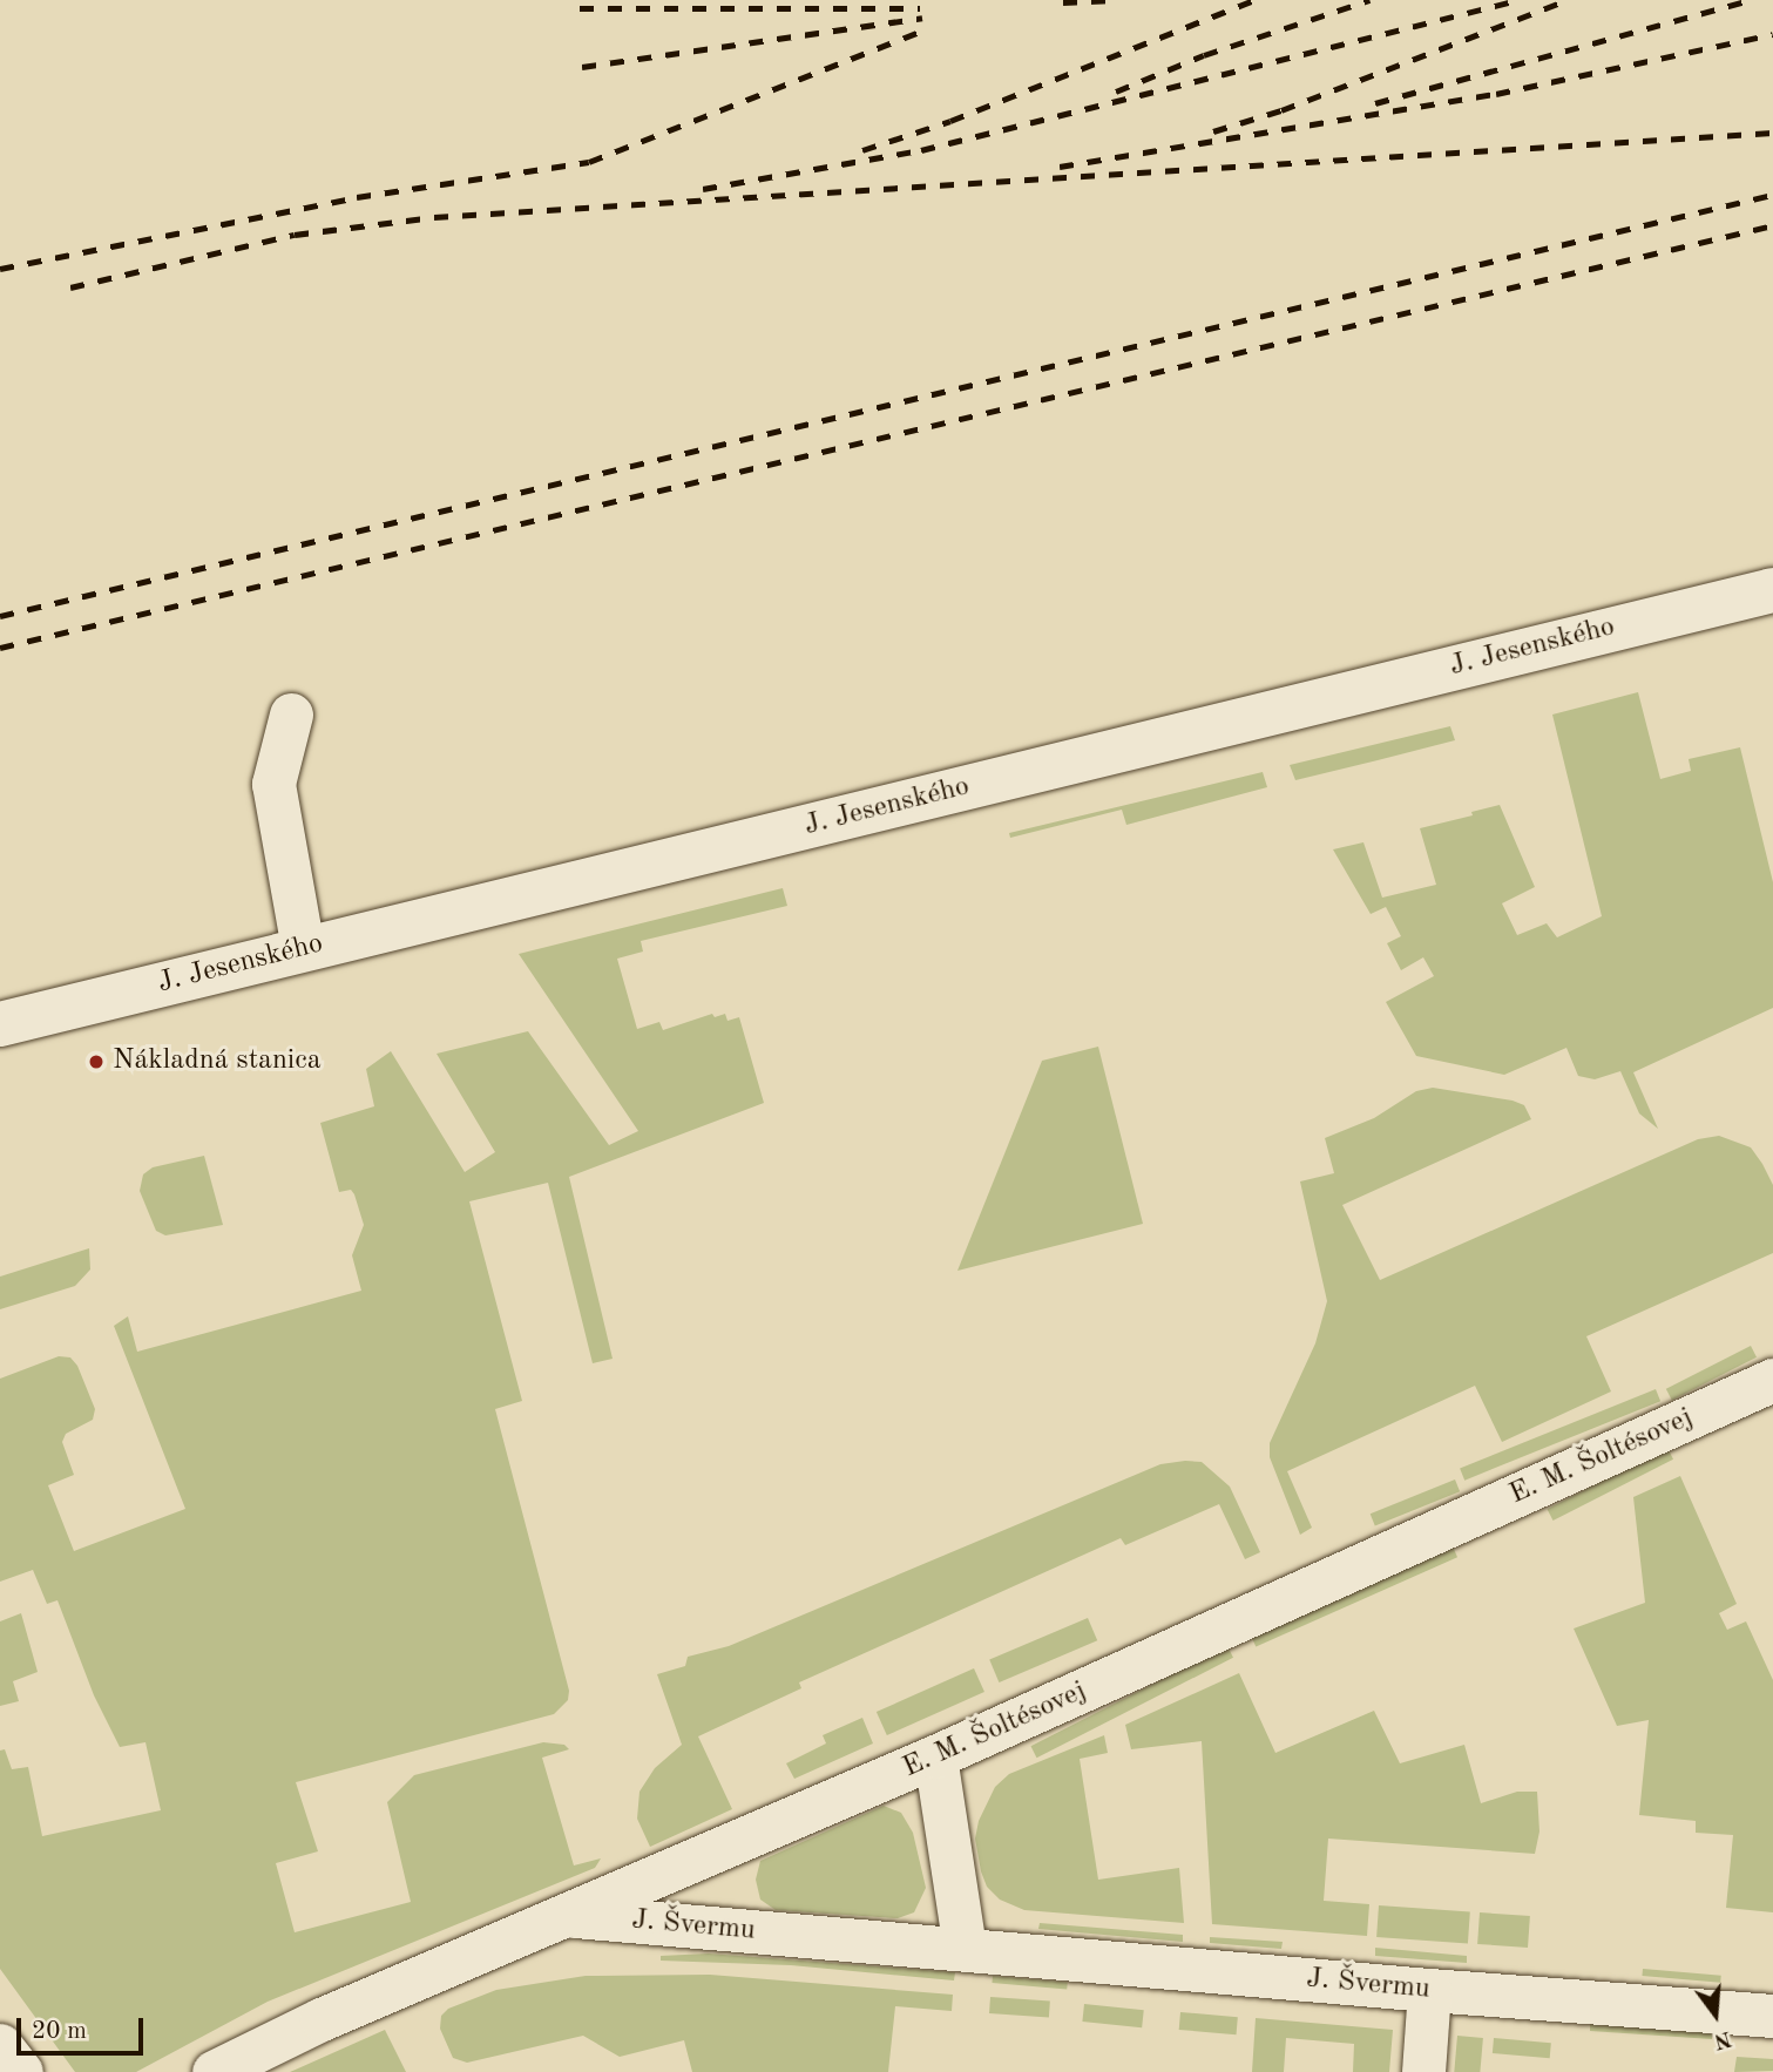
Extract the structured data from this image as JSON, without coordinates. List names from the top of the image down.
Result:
{
  "streets": {
    "street": ["J. Jesenského", "E. M. Šoltésovej", "J. Švermu"]
  },
  "crossings": [
    ["E. M. Šoltésovej", "J. Švermu"]
  ],
  "places": ["Nákladná stanica"],
  "scale_bar": "20 m",
  "north": "bottom"
}
